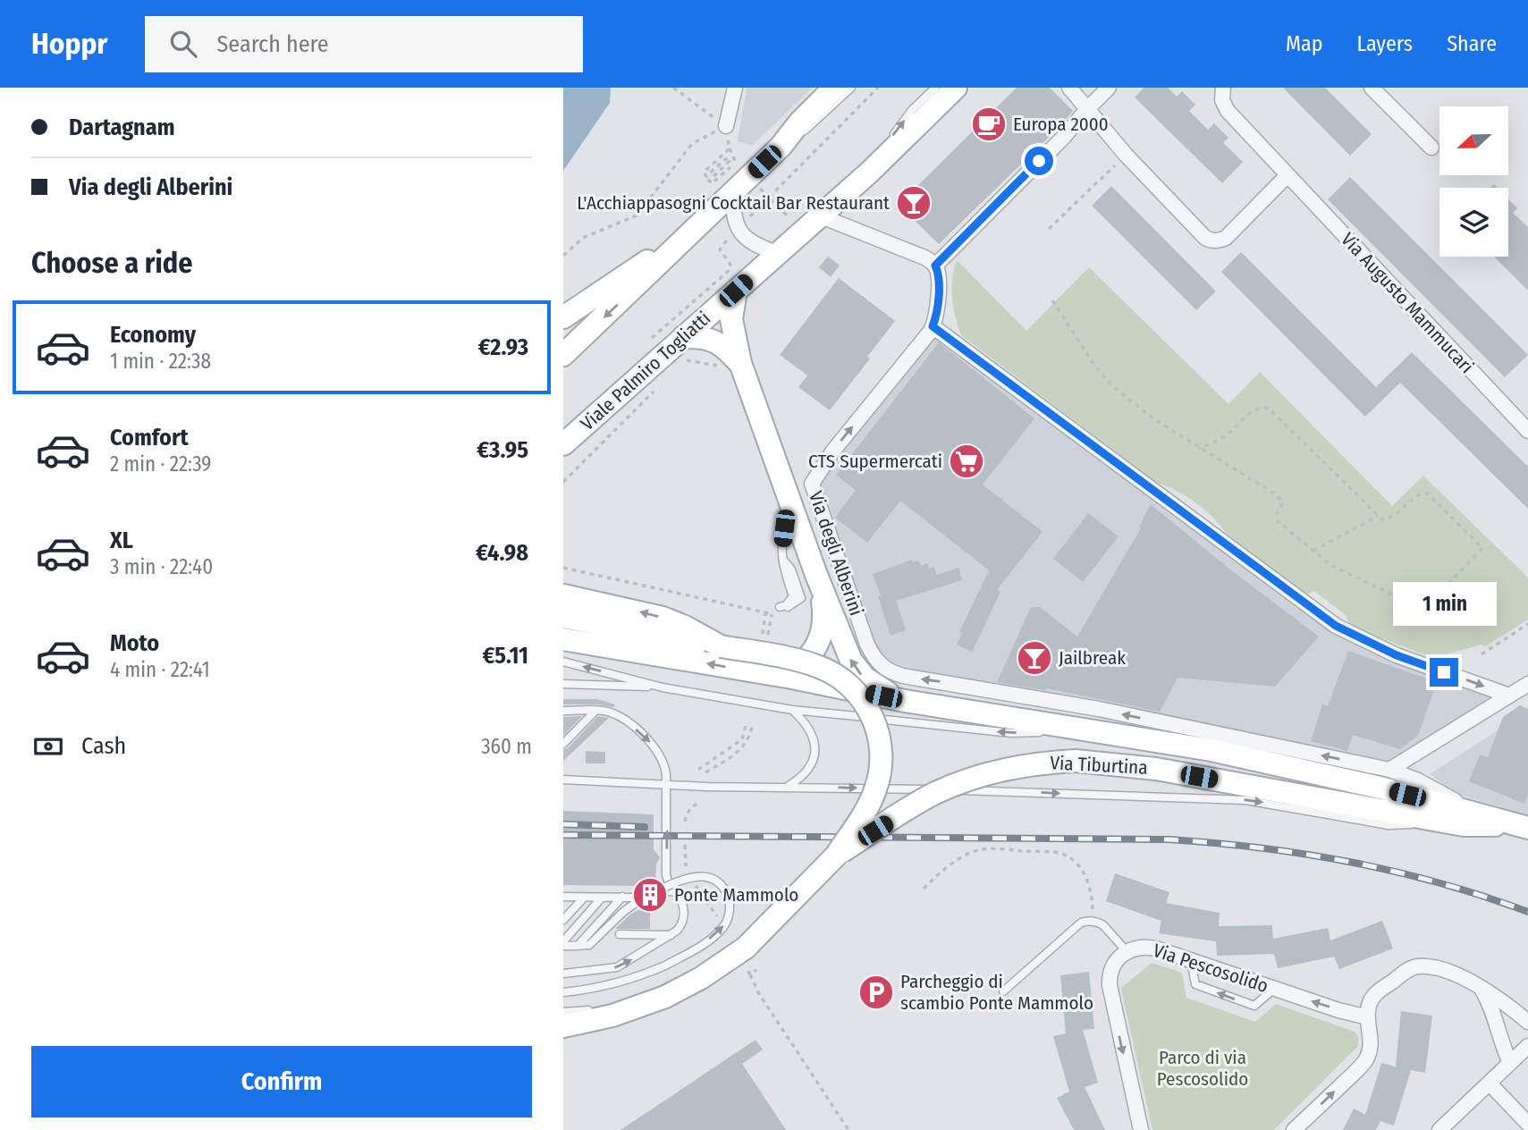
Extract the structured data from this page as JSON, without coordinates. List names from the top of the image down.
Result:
{
  "streets": {
    "main road": ["Viale Palmiro Togliatti", "Via Tiburtina"],
    "street": ["Via Augusto Mammucari", "Via degli Alberini", "Via Pescosolido"]
  },
  "crossings": [
    ["Via degli Alberini", "Via Tiburtina"]
  ],
  "one_way": ["Via degli Alberini"],
  "parks": ["Parco di via Pescosolido"],
  "places": {
    "cafe": ["Europa 2000"],
    "bar": ["L'Acchiappasogni Cocktail Bar Restaurant", "Jailbreak"],
    "supermarket": ["CTS Supermercati"],
    "building": ["Ponte Mammolo"],
    "parking": ["Parcheggio di scambio Ponte Mammolo"]
  },
  "north": "left",
  "page": {
    "header": "Hoppr",
    "search": "Search here",
    "nav": ["Map", "Layers", "Share"],
    "banner": ["Dartagnam", "Via degli Alberini"],
    "heading": "Choose a ride",
    "list": [
      {
        "name": "Economy",
        "note": "1 min · 22:38",
        "value": "€2.93"
      },
      {
        "name": "Comfort",
        "note": "2 min · 22:39",
        "value": "€3.95"
      },
      {
        "name": "XL",
        "note": "3 min · 22:40",
        "value": "€4.98"
      },
      {
        "name": "Moto",
        "note": "4 min · 22:41",
        "value": "€5.11"
      }
    ],
    "bubble": "1 min",
    "pay": ["Cash", "360 m"],
    "buttons": "Confirm"
  }
}
